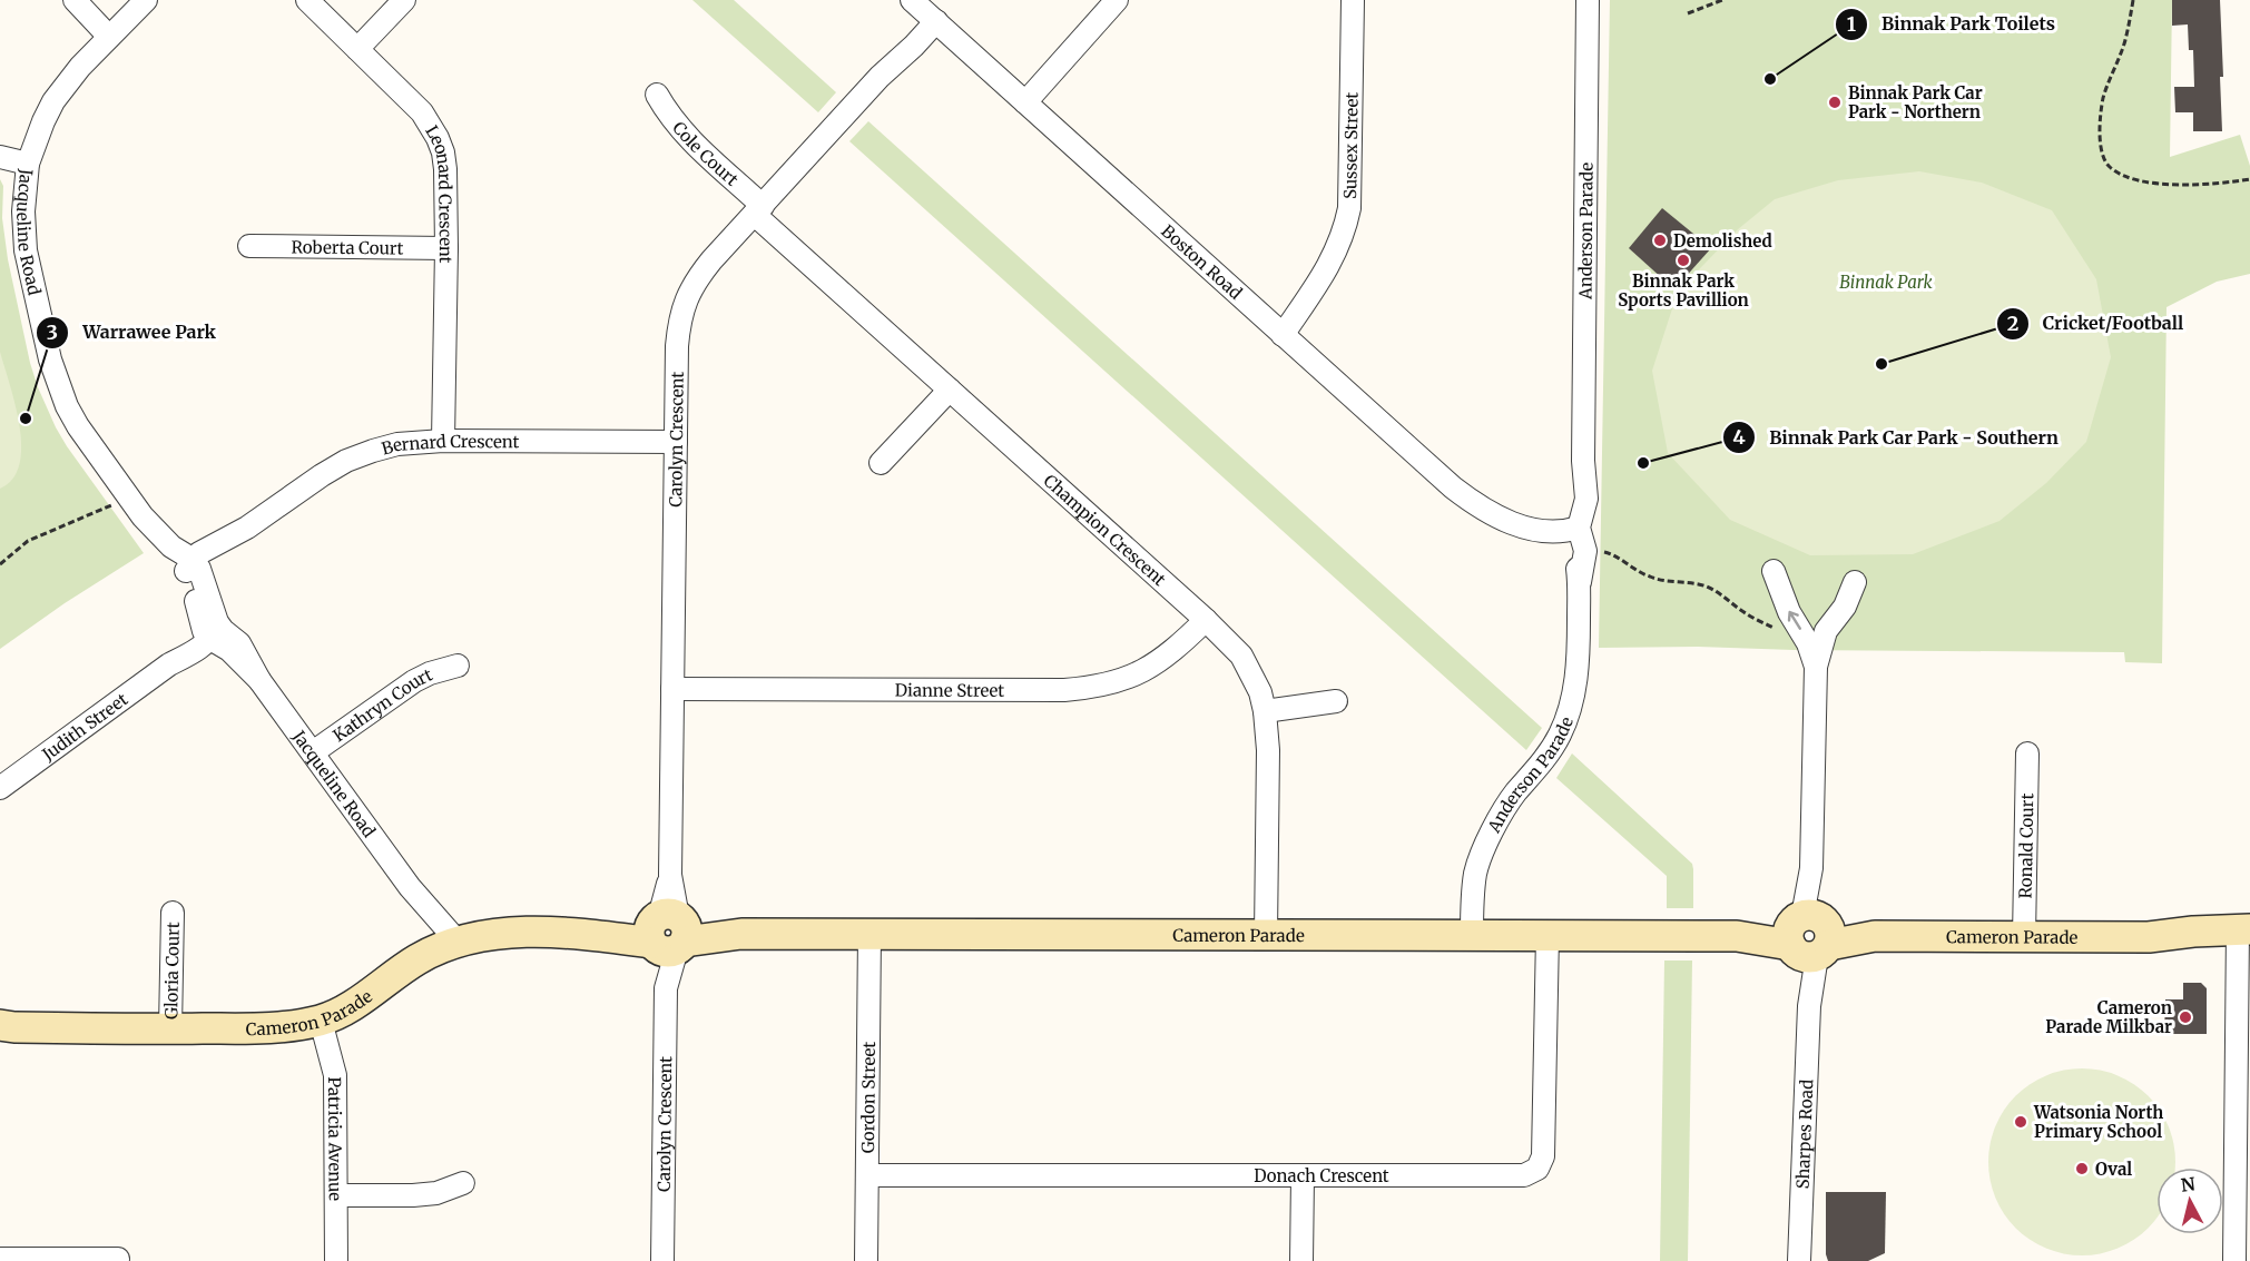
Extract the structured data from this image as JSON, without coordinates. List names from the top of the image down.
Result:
{
  "streets": {
    "street": [
      "Sussex Street",
      "Cole Court",
      "Leonard Crescent",
      "Anderson Parade",
      "Jacqueline Road",
      "Roberta Court",
      "Boston Road",
      "Carolyn Crescent",
      "Bernard Crescent",
      "Champion Crescent",
      "Dianne Street",
      "Kathryn Court",
      "Judith Street",
      "Ronald Court",
      "Cameron Parade",
      "Gloria Court",
      "Gordon Street",
      "Sharpes Road",
      "Patricia Avenue",
      "Donach Crescent"
    ]
  },
  "crossings": [
    ["Sussex Street", "Boston Road"],
    ["Cole Court", "Carolyn Crescent"],
    ["Cole Court", "Champion Crescent"],
    ["Leonard Crescent", "Roberta Court"],
    ["Leonard Crescent", "Bernard Crescent"],
    ["Anderson Parade", "Boston Road"],
    ["Anderson Parade", "Cameron Parade"],
    ["Jacqueline Road", "Bernard Crescent"],
    ["Jacqueline Road", "Kathryn Court"],
    ["Jacqueline Road", "Judith Street"],
    ["Jacqueline Road", "Cameron Parade"],
    ["Boston Road", "Carolyn Crescent"],
    ["Carolyn Crescent", "Bernard Crescent"],
    ["Carolyn Crescent", "Champion Crescent"],
    ["Carolyn Crescent", "Dianne Street"],
    ["Carolyn Crescent", "Cameron Parade"],
    ["Champion Crescent", "Dianne Street"],
    ["Champion Crescent", "Cameron Parade"],
    ["Ronald Court", "Cameron Parade"],
    ["Cameron Parade", "Gloria Court"],
    ["Cameron Parade", "Gordon Street"],
    ["Cameron Parade", "Sharpes Road"],
    ["Cameron Parade", "Patricia Avenue"],
    ["Cameron Parade", "Donach Crescent"],
    ["Gordon Street", "Donach Crescent"]
  ],
  "parks": ["Binnak Park"],
  "places": [
    "Binnak Park Toilets",
    "Binnak Park Car Park - Northern",
    "Demolished",
    "Binnak Park Sports Pavillion",
    "Cricket/Football",
    "Warrawee Park",
    "Binnak Park Car Park - Southern",
    "Cameron Parade Milkbar",
    "Watsonia North Primary School",
    "Oval"
  ],
  "north": "top"
}
